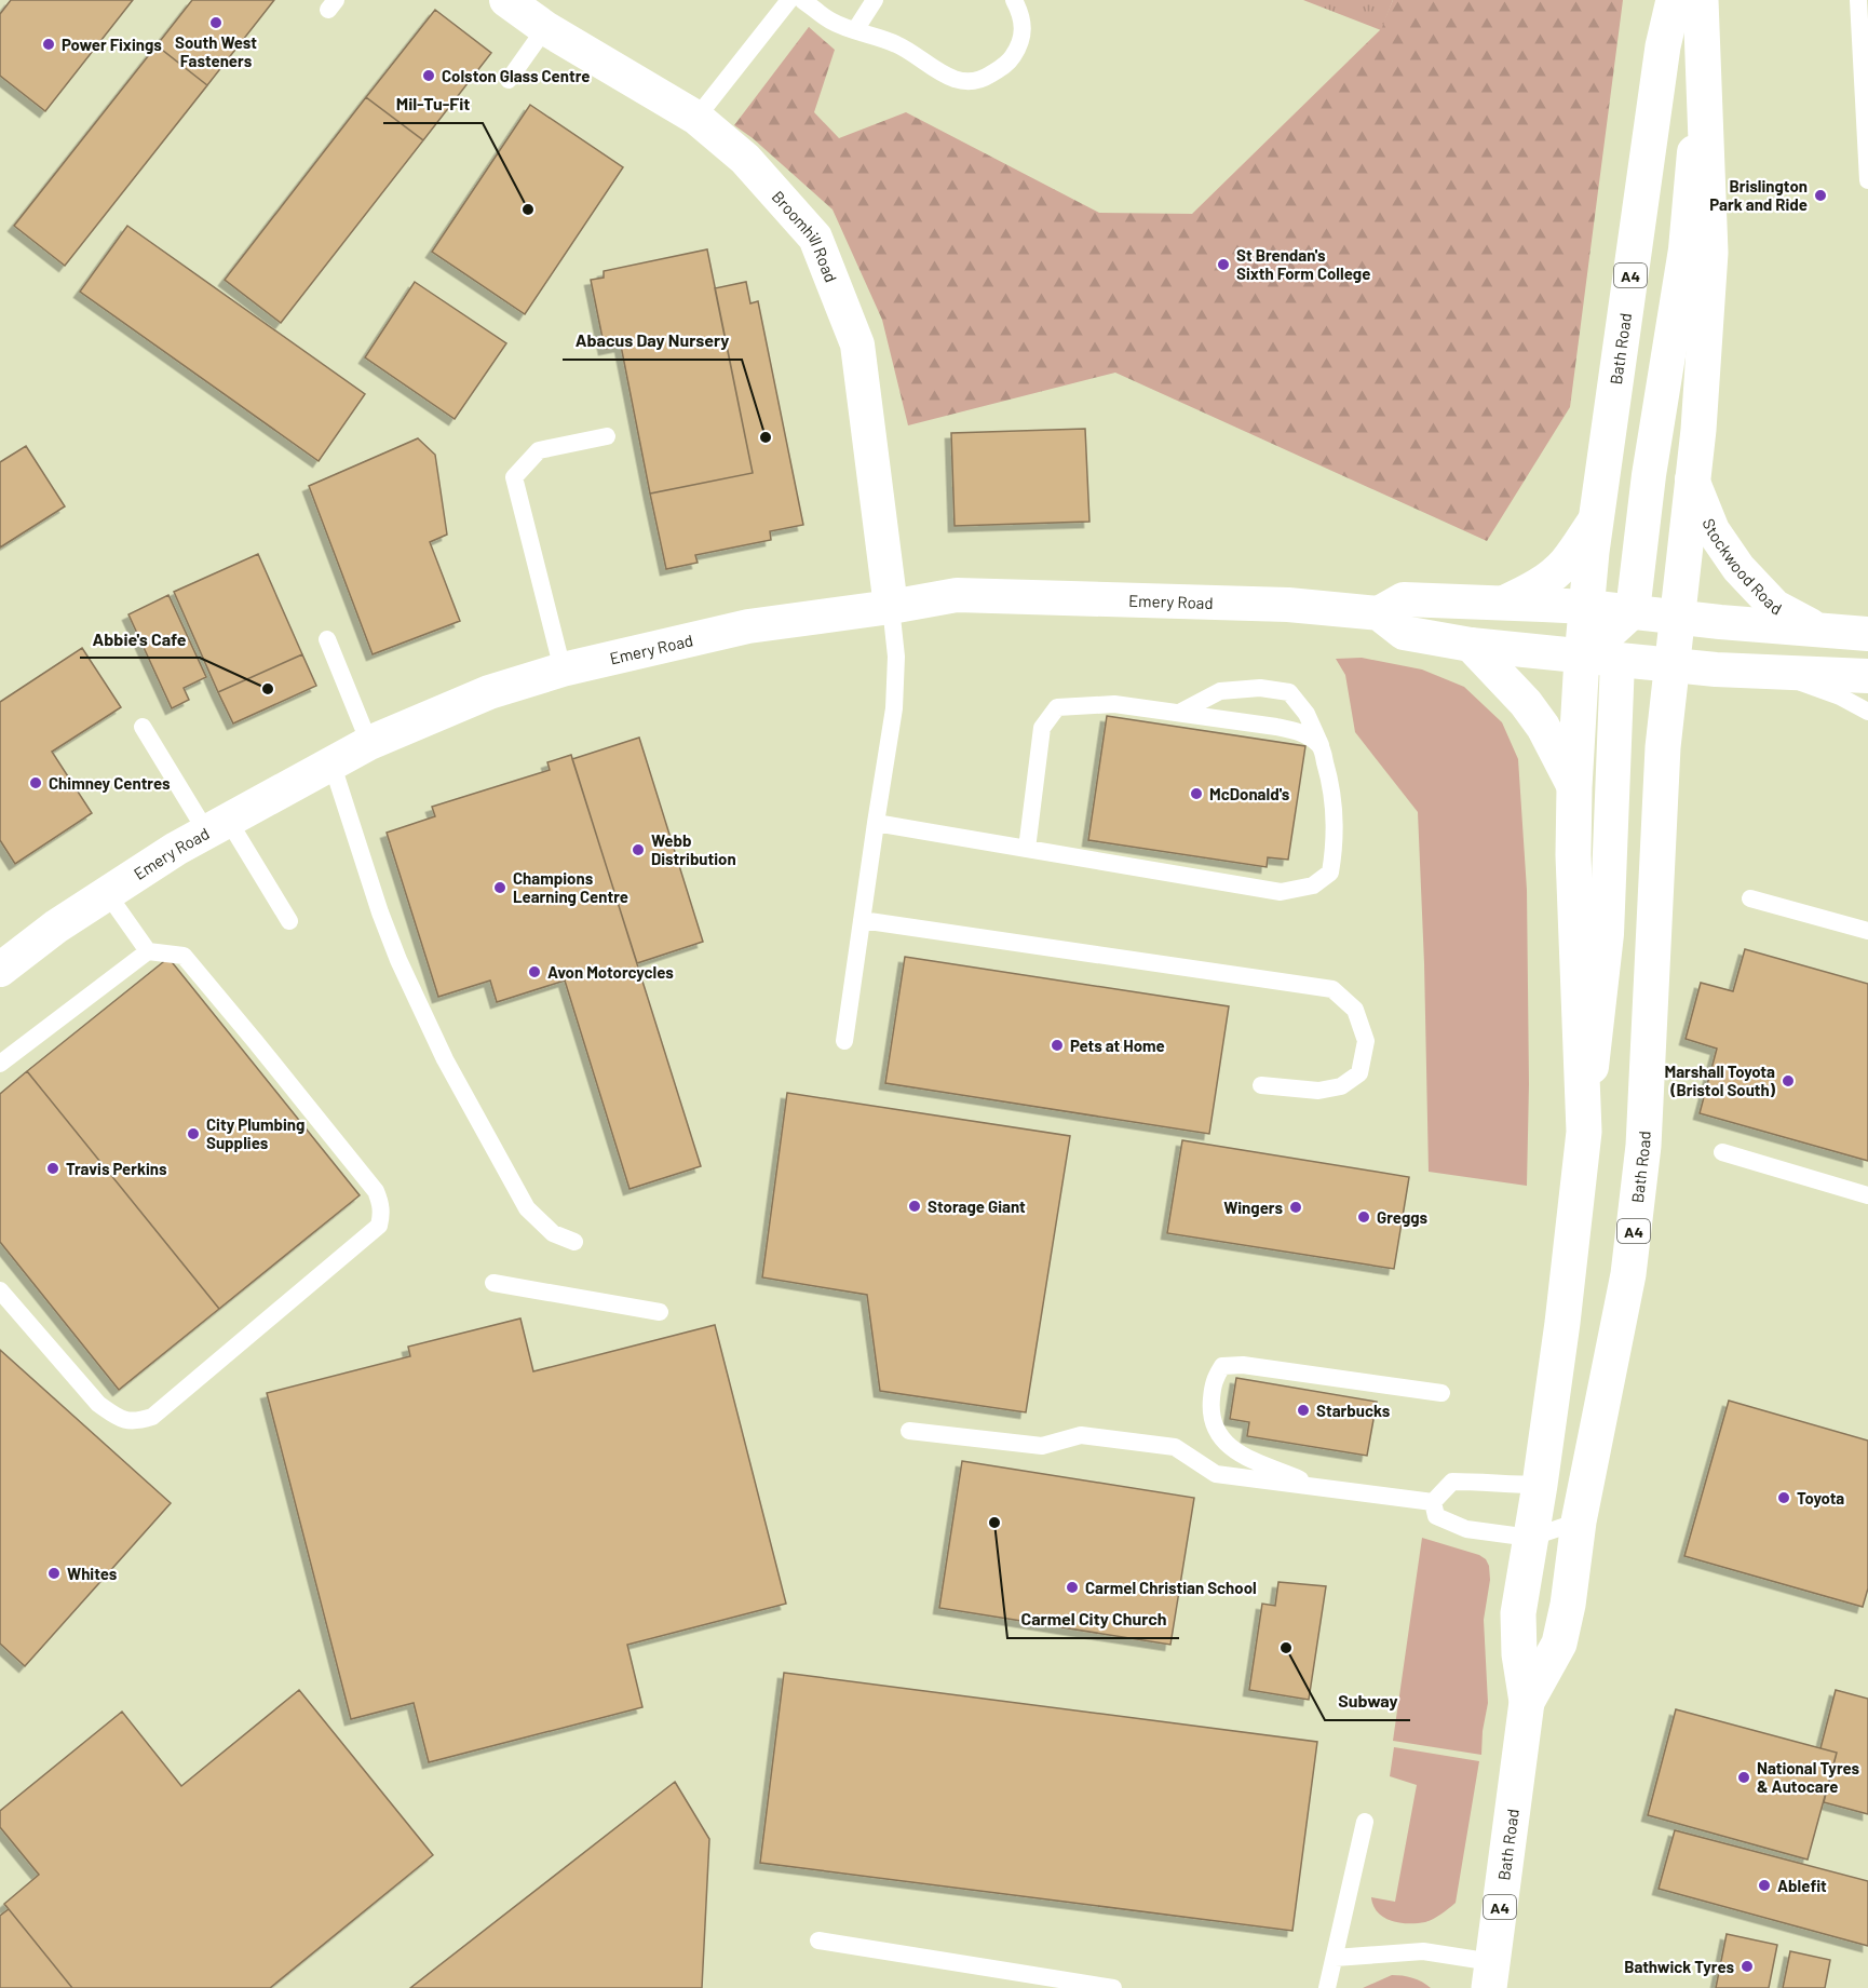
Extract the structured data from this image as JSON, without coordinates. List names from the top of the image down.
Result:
{
  "streets": {
    "highway": ["A4", "Bath Road"],
    "street": ["Broomhill Road", "Stockwood Road", "Emery Road"]
  },
  "crossings": [
    ["Broomhill Road", "Emery Road"],
    ["Bath Road", "Stockwood Road"]
  ],
  "places": [
    "South West Fasteners",
    "Power Fixings",
    "Colston Glass Centre",
    "Brislington Park and Ride",
    "Mil-Tu-Fit",
    "St Brendan's Sixth Form College",
    "Abacus Day Nursery",
    "Abbie's Cafe",
    "Chimney Centres",
    "McDonald's",
    "Webb Distribution",
    "Champions Learning Centre",
    "Avon Motorcycles",
    "Pets at Home",
    "Marshall Toyota (Bristol South)",
    "City Plumbing Supplies",
    "Travis Perkins",
    "Storage Giant",
    "Wingers",
    "Greggs",
    "Starbucks",
    "Toyota",
    "Carmel City Church",
    "Whites",
    "Carmel Christian School",
    "Subway",
    "National Tyres & Autocare",
    "Ablefit",
    "Bathwick Tyres"
  ]
}
